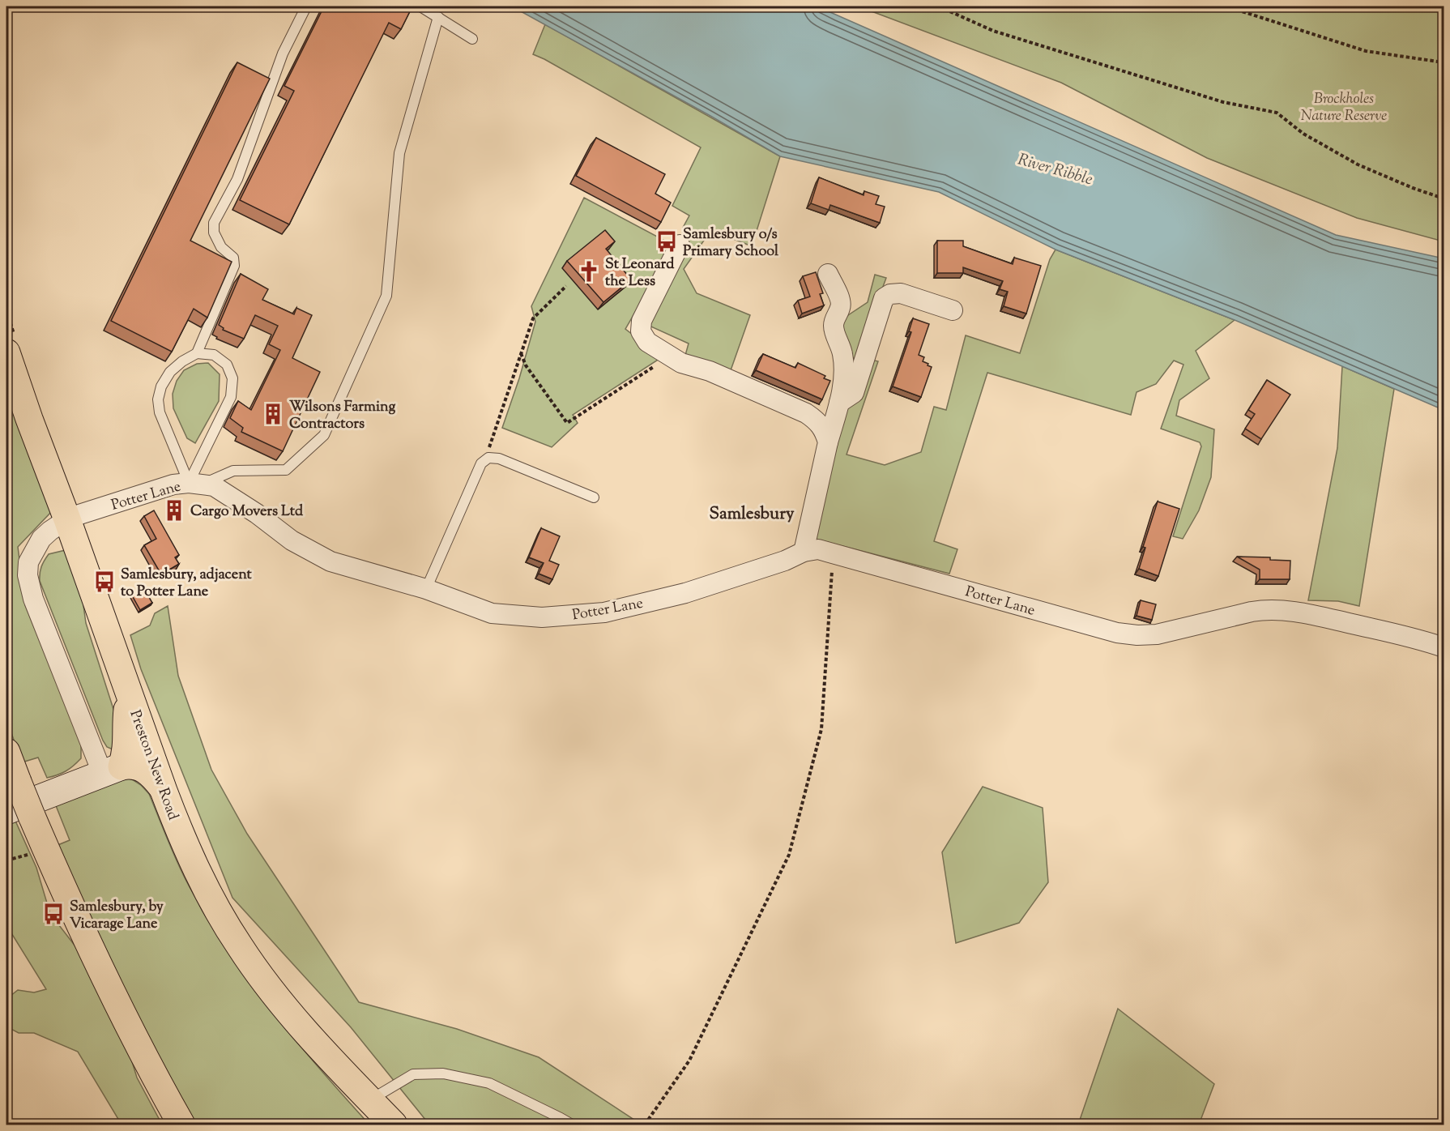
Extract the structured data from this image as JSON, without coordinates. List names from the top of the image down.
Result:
{
  "streets": {
    "highway": ["Preston New Road"],
    "street": ["Potter Lane"]
  },
  "crossings": [
    ["Potter Lane", "Preston New Road"]
  ],
  "districts": ["Samlesbury"],
  "water": ["River Ribble"],
  "parks": ["Brockholes Nature Reserve"],
  "places": {
    "bus stop": ["Samlesbury o/s Primary School", "Samlesbury, adjacent to Potter Lane", "Samlesbury, by Vicarage Lane"],
    "church": ["St Leonard the Less"],
    "building": ["Wilsons Farming Contractors", "Cargo Movers Ltd"]
  }
}
